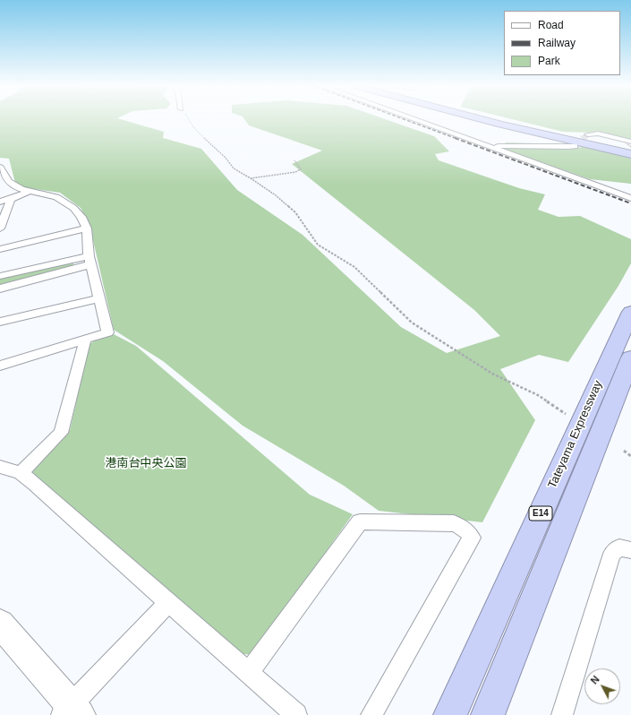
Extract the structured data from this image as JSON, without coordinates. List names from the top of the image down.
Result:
{
  "streets": {
    "highway": ["Tateyama Expressway", "E14"]
  },
  "parks": ["港南台中央公園"],
  "legend": ["Road", "Railway", "Park"],
  "north": "top left"
}
